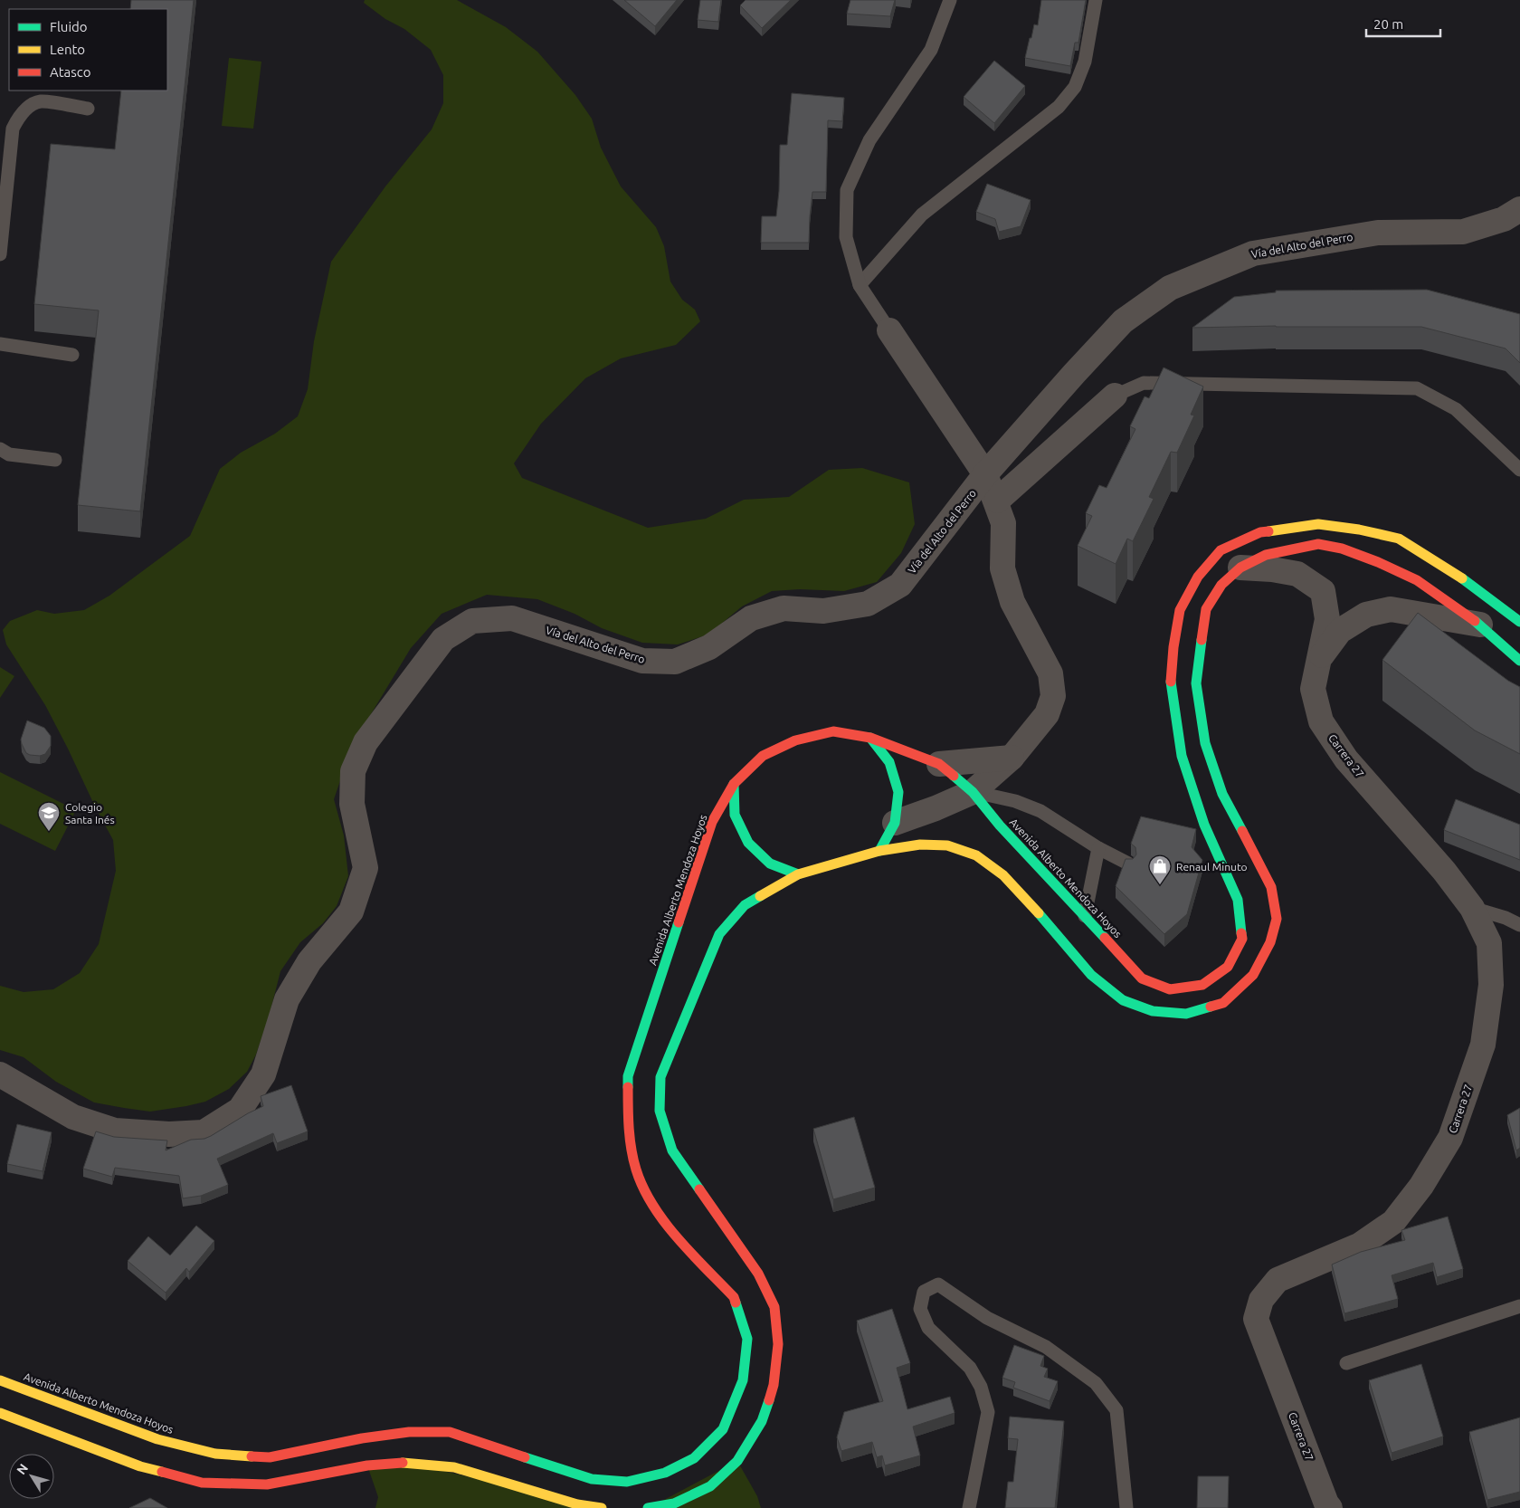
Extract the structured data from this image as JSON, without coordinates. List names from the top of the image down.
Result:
{
  "streets": {
    "main road": ["Avenida Alberto Mendoza Hoyos"],
    "street": ["Vía del Alto del Perro", "Carrera 27"]
  },
  "places": {
    "school or university": ["Colegio Santa Inés"],
    "shop": ["Renaul Minuto"]
  },
  "legend": ["Fluido", "Lento", "Atasco"],
  "scale_bar": "20 m",
  "north": "top left"
}
